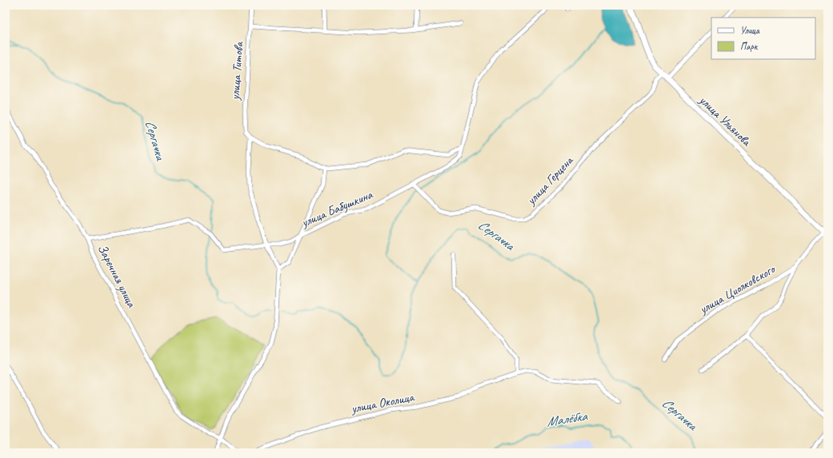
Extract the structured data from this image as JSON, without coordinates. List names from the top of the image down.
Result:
{
  "streets": {
    "main road": ["улица Ульянова"],
    "street": [
      "улица Титова",
      "улица Герцена",
      "улица Бабушкина",
      "Заречная улица",
      "улица Циолковского",
      "улица Околица"
    ]
  },
  "crossings": [
    ["улица Ульянова", "улица Герцена"],
    ["улица Ульянова", "улица Циолковского"],
    ["улица Герцена", "улица Бабушкина"],
    ["улица Бабушкина", "Заречная улица"]
  ],
  "water": ["Сергачка", "Малёбка"],
  "legend": ["Улица", "Парк"]
}
